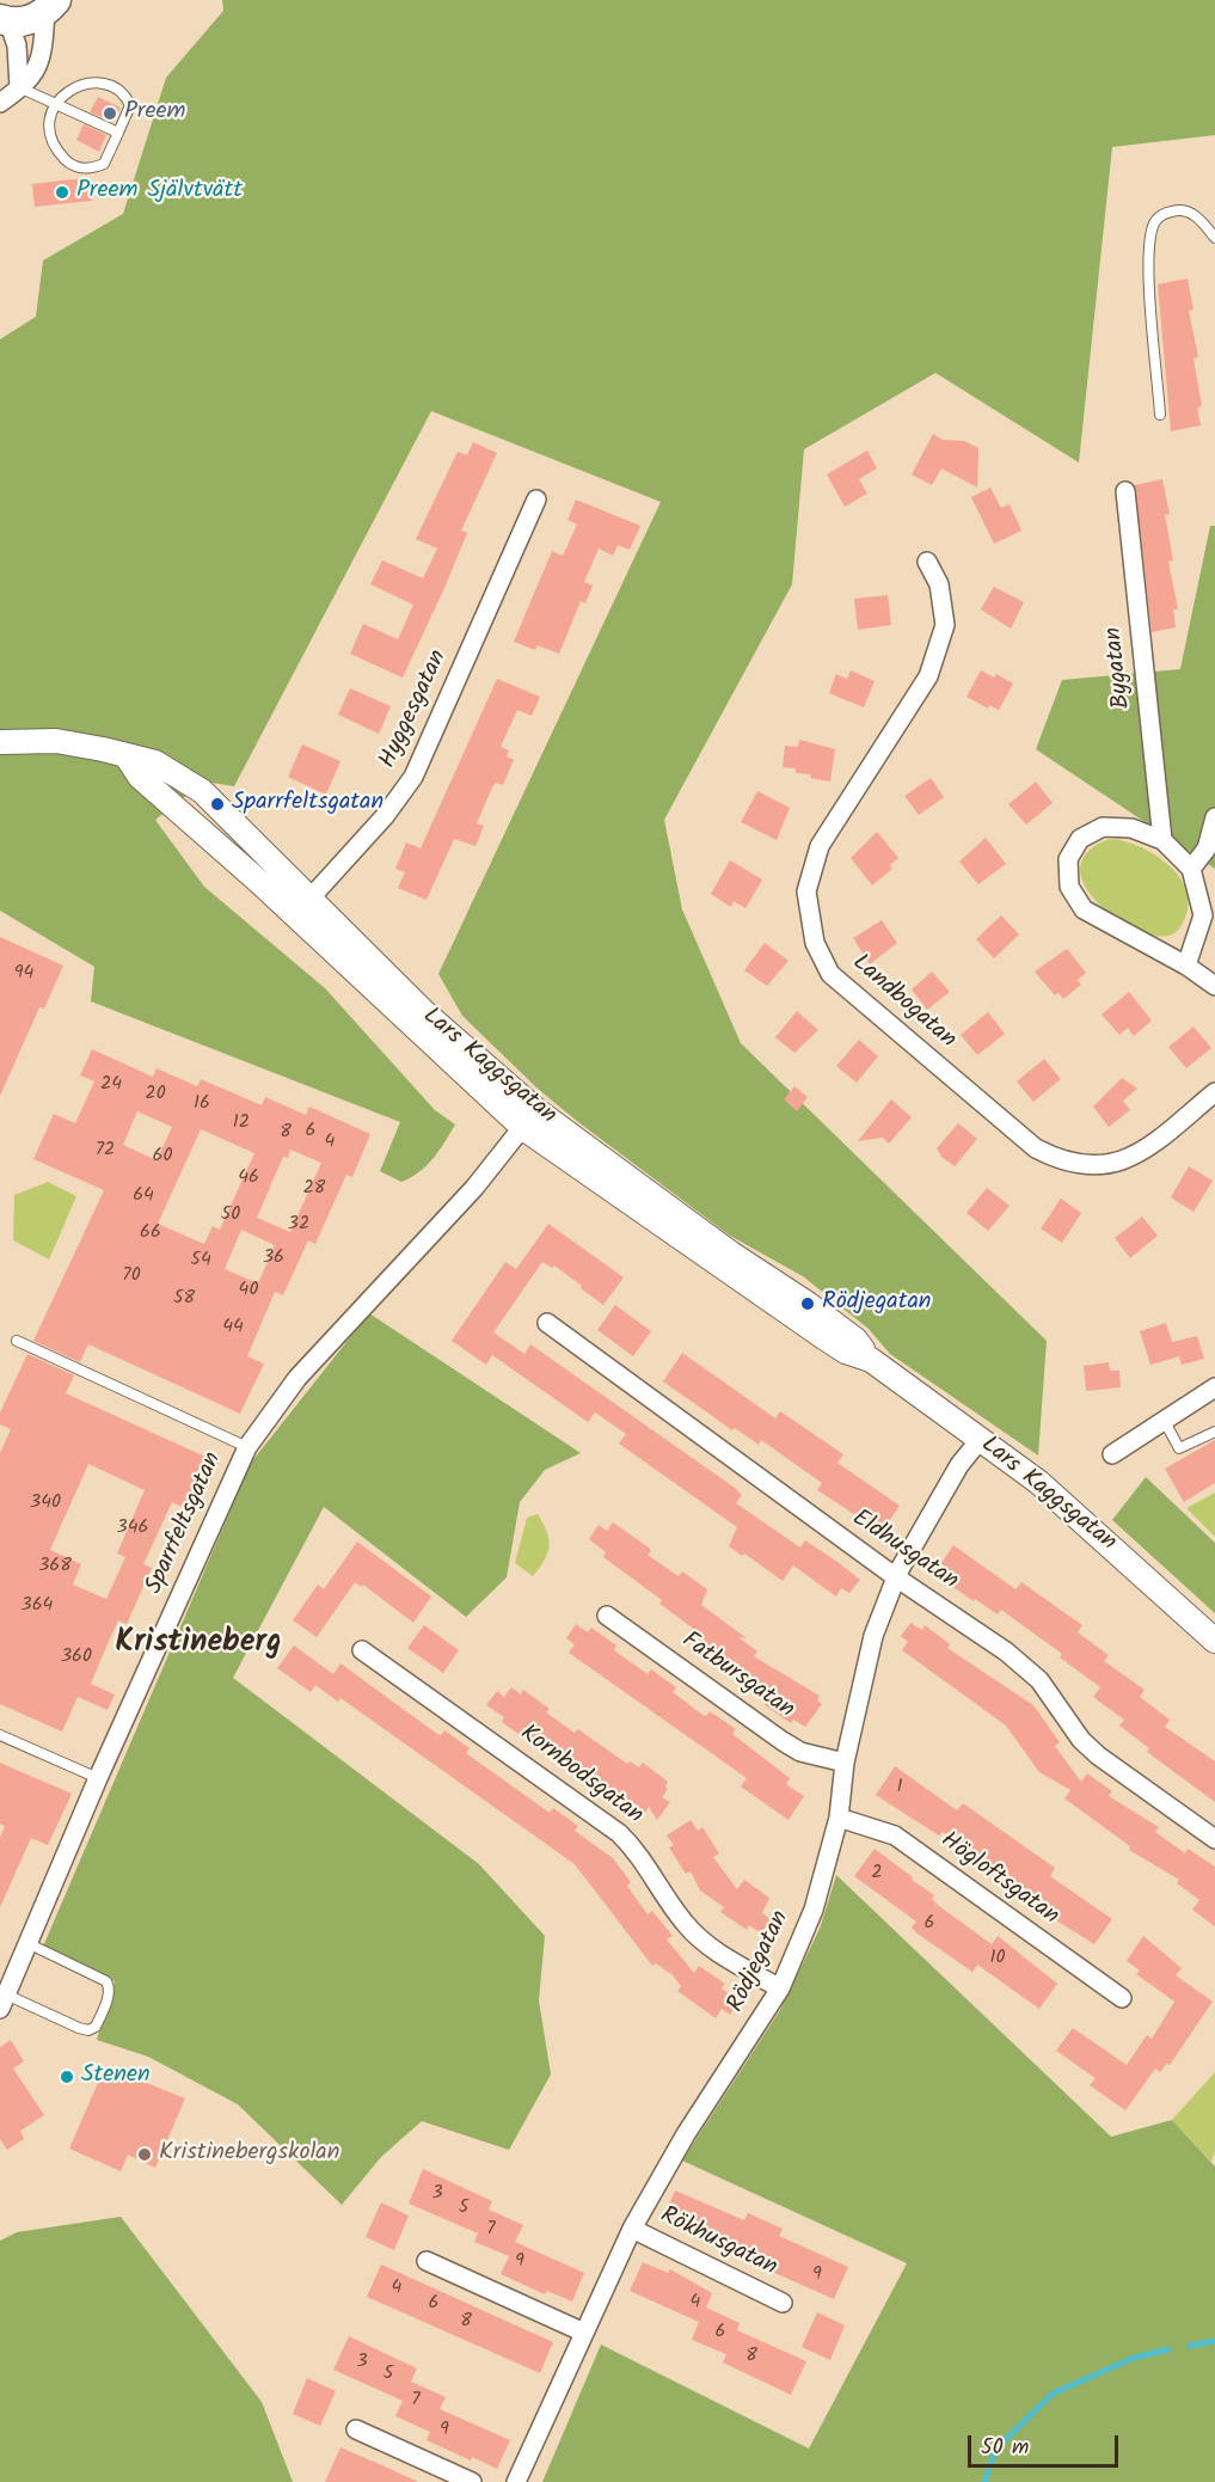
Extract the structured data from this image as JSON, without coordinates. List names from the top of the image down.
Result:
{
  "streets": {
    "street": [
      "Bygatan",
      "Hyggesgatan",
      "Landbogatan",
      "Lars Kaggsgatan",
      "Sparrfeltsgatan",
      "Eldhusgatan",
      "Fatbursgatan",
      "Kornbodsgatan",
      "Högloftsgatan",
      "Rödjegatan",
      "Rökhusgatan"
    ]
  },
  "crossings": [
    ["Hyggesgatan", "Lars Kaggsgatan"],
    ["Lars Kaggsgatan", "Sparrfeltsgatan"],
    ["Lars Kaggsgatan", "Rödjegatan"],
    ["Eldhusgatan", "Rödjegatan"],
    ["Fatbursgatan", "Rödjegatan"],
    ["Kornbodsgatan", "Rödjegatan"],
    ["Högloftsgatan", "Rödjegatan"],
    ["Rödjegatan", "Rökhusgatan"]
  ],
  "districts": ["Kristineberg"],
  "places": [
    "Preem",
    "Preem Självtvätt",
    "Sparrfeltsgatan",
    "Rödjegatan",
    "Stenen",
    "Kristinebergskolan"
  ],
  "house_numbers": [
    "94",
    "24",
    "20",
    "16",
    "12",
    "6",
    "8",
    "4",
    "72",
    "60",
    "46",
    "28",
    "64",
    "50",
    "32",
    "66",
    "36",
    "54",
    "70",
    "40",
    "58",
    "44",
    "340",
    "346",
    "368",
    "364",
    "360",
    "1",
    "2",
    "6",
    "10",
    "3",
    "5",
    "7",
    "9",
    "9",
    "4",
    "4",
    "6",
    "8",
    "6",
    "8",
    "3",
    "5",
    "7",
    "9"
  ],
  "scale_bar": "50 m"
}
